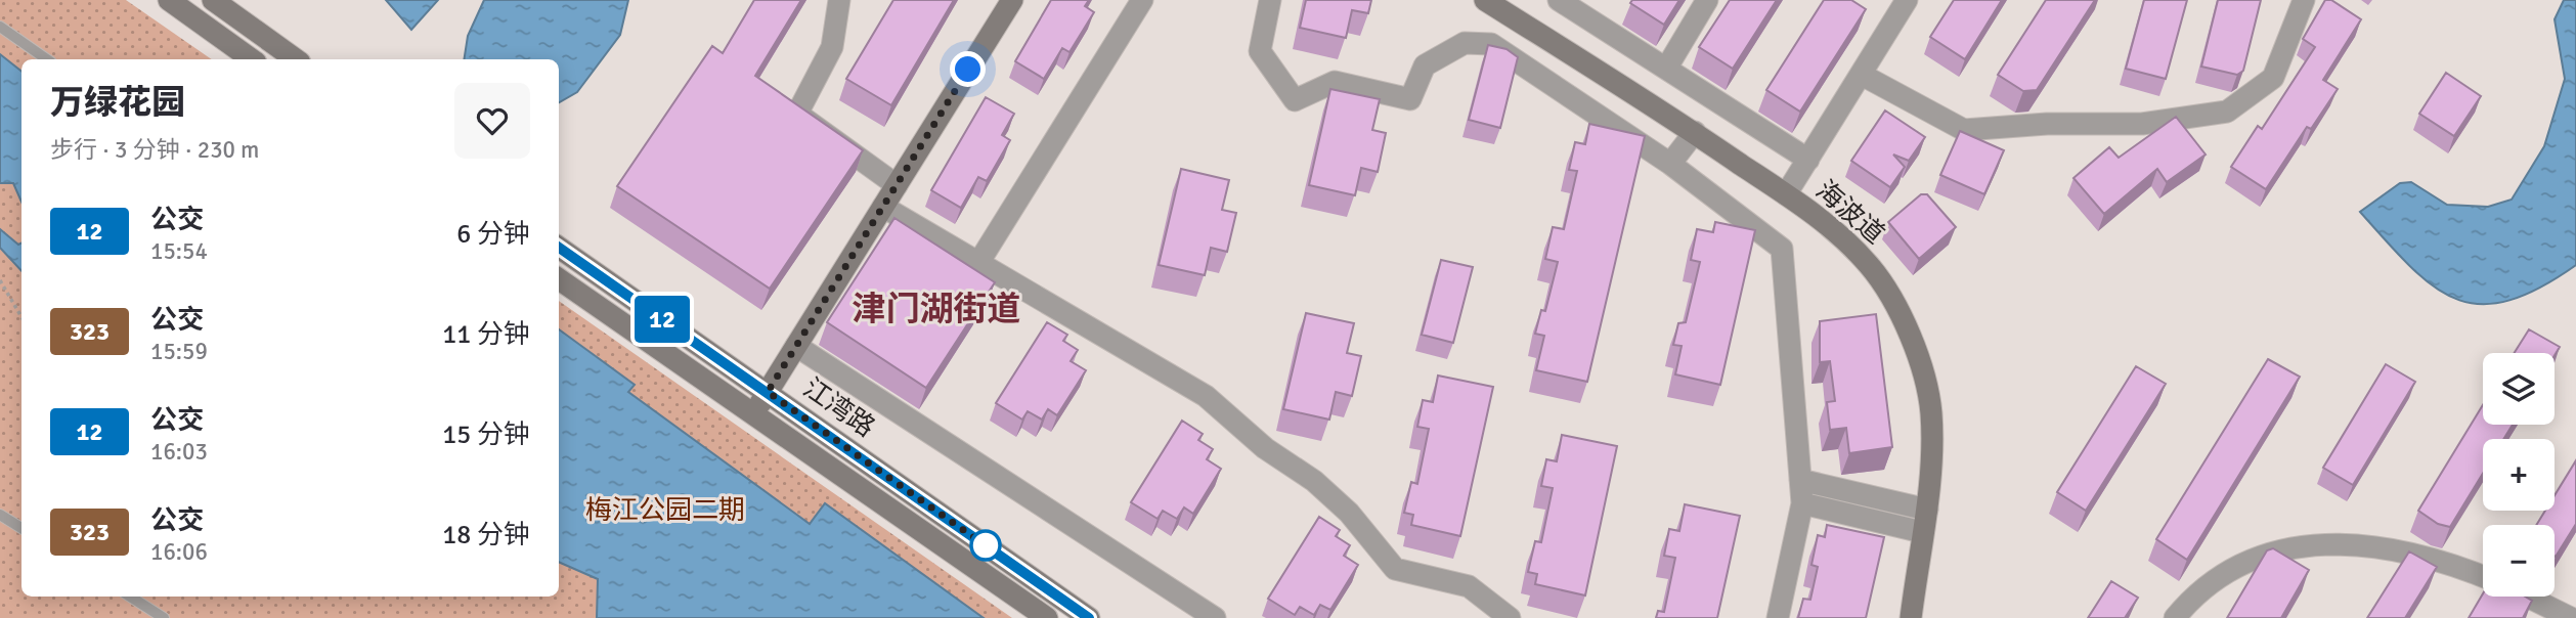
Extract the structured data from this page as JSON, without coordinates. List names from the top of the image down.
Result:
{
  "streets": {
    "main road": ["海波道", "江湾路"]
  },
  "districts": ["津门湖街道"],
  "parks": ["梅江公园二期"],
  "lines": ["bus line 12"],
  "page": {
    "on_map": "12",
    "heading": ["万绿花园", "步行 · 3 分钟 · 230 m"],
    "list": [
      {
        "mark": "12",
        "name": "公交",
        "note": "15:54",
        "value": "6 分钟"
      },
      {
        "mark": "323",
        "name": "公交",
        "note": "15:59",
        "value": "11 分钟"
      },
      {
        "mark": "12",
        "name": "公交",
        "note": "16:03",
        "value": "15 分钟"
      },
      {
        "mark": "323",
        "name": "公交",
        "note": "16:06",
        "value": "18 分钟"
      }
    ],
    "map_buttons": ["+", "−"]
  }
}
